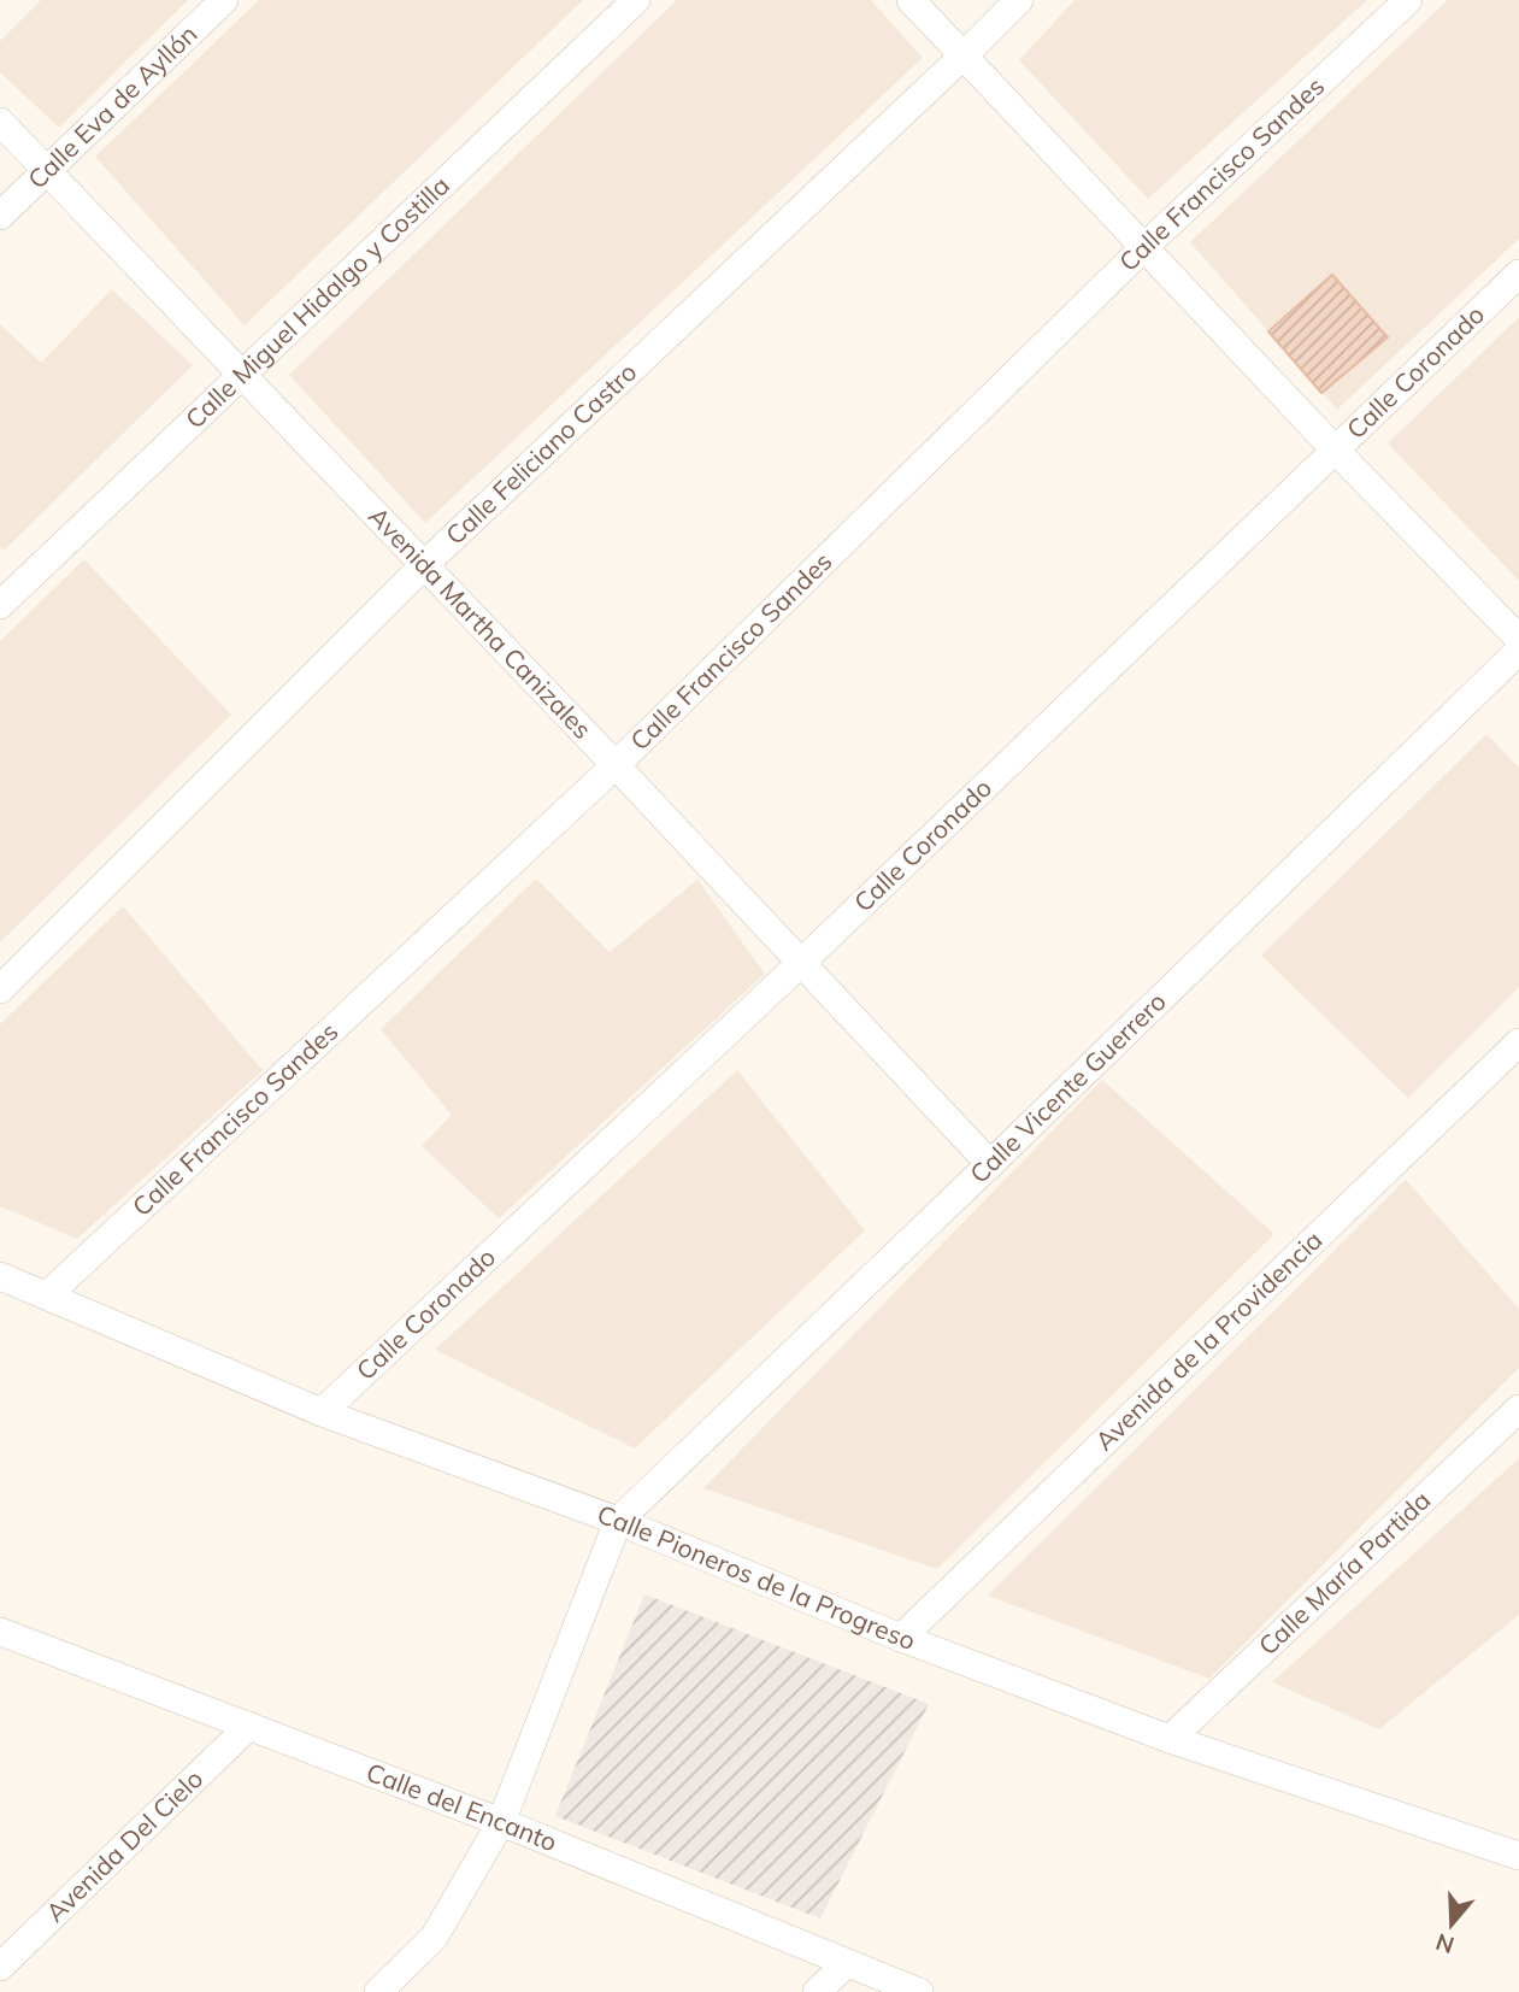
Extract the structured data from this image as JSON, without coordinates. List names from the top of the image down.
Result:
{
  "streets": {
    "street": [
      "Calle Eva de Ayllón",
      "Calle Francisco Sandes",
      "Calle Miguel Hidalgo y Costilla",
      "Calle Coronado",
      "Calle Feliciano Castro",
      "Avenida Martha Canizales",
      "Calle Vicente Guerrero",
      "Avenida de la Providencia",
      "Calle María Partida",
      "Calle Pioneros de la Progreso",
      "Calle del Encanto",
      "Avenida Del Cielo"
    ]
  },
  "crossings": [
    ["Calle Eva de Ayllón", "Avenida Martha Canizales"],
    ["Calle Francisco Sandes", "Avenida Martha Canizales"],
    ["Calle Francisco Sandes", "Calle Pioneros de la Progreso"],
    ["Calle Miguel Hidalgo y Costilla", "Avenida Martha Canizales"],
    ["Calle Coronado", "Avenida Martha Canizales"],
    ["Calle Coronado", "Calle Pioneros de la Progreso"],
    ["Calle Feliciano Castro", "Avenida Martha Canizales"],
    ["Avenida Martha Canizales", "Calle Vicente Guerrero"],
    ["Calle Vicente Guerrero", "Calle Pioneros de la Progreso"],
    ["Avenida de la Providencia", "Calle Pioneros de la Progreso"],
    ["Calle María Partida", "Calle Pioneros de la Progreso"],
    ["Calle del Encanto", "Avenida Del Cielo"]
  ],
  "north": "bottom"
}
